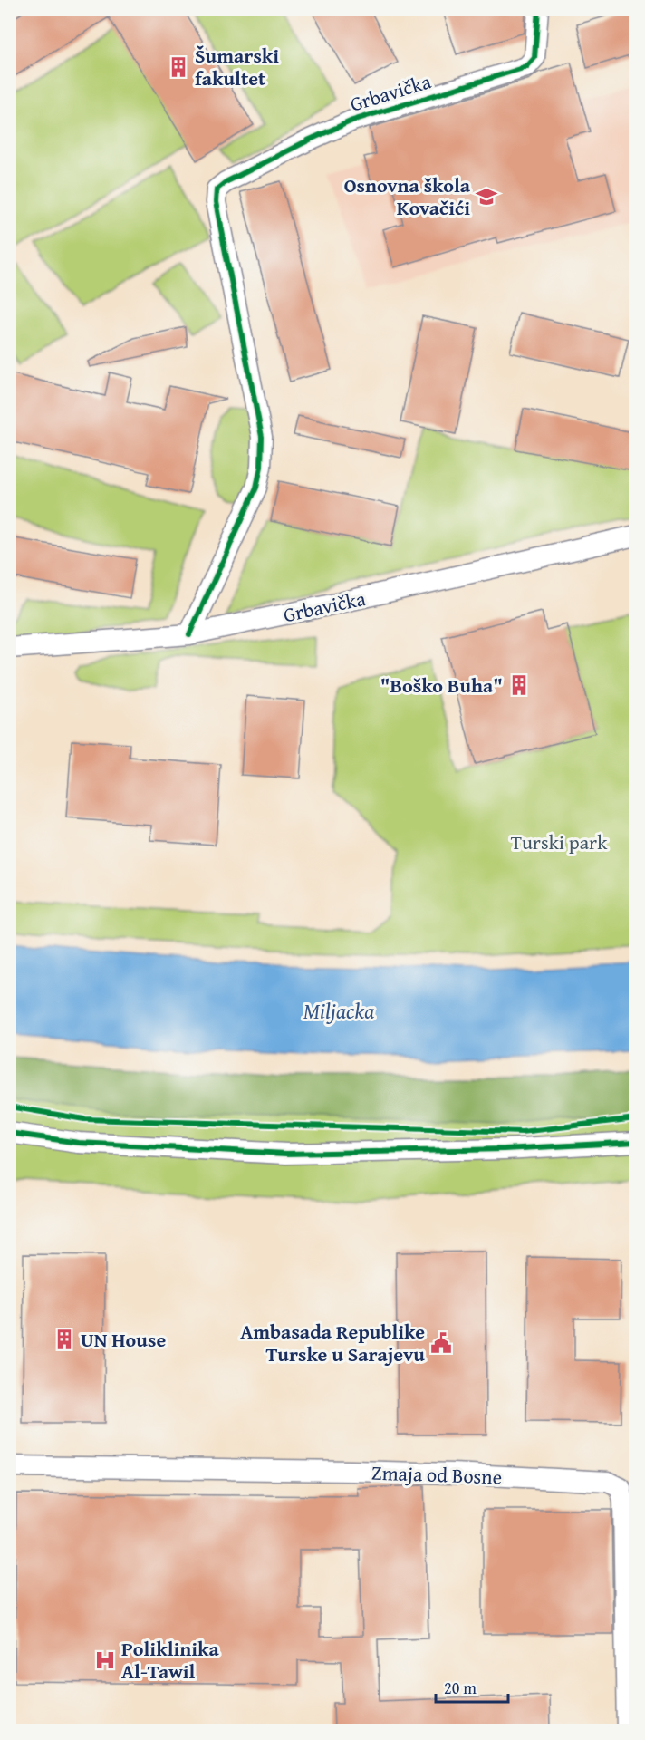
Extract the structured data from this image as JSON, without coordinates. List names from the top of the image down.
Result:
{
  "streets": {
    "street": ["Grbavička", "Zmaja od Bosne"]
  },
  "water": ["Miljacka"],
  "parks": ["Turski park"],
  "places": {
    "building": ["Šumarski fakultet", "\"Boško Buha\"", "UN House"],
    "school or university": ["Osnovna škola Kovačići"],
    "public building": ["Ambasada Republike Turske u Sarajevu"],
    "hospital": ["Poliklinika Al-Tawil"]
  },
  "scale_bar": "20 m"
}
